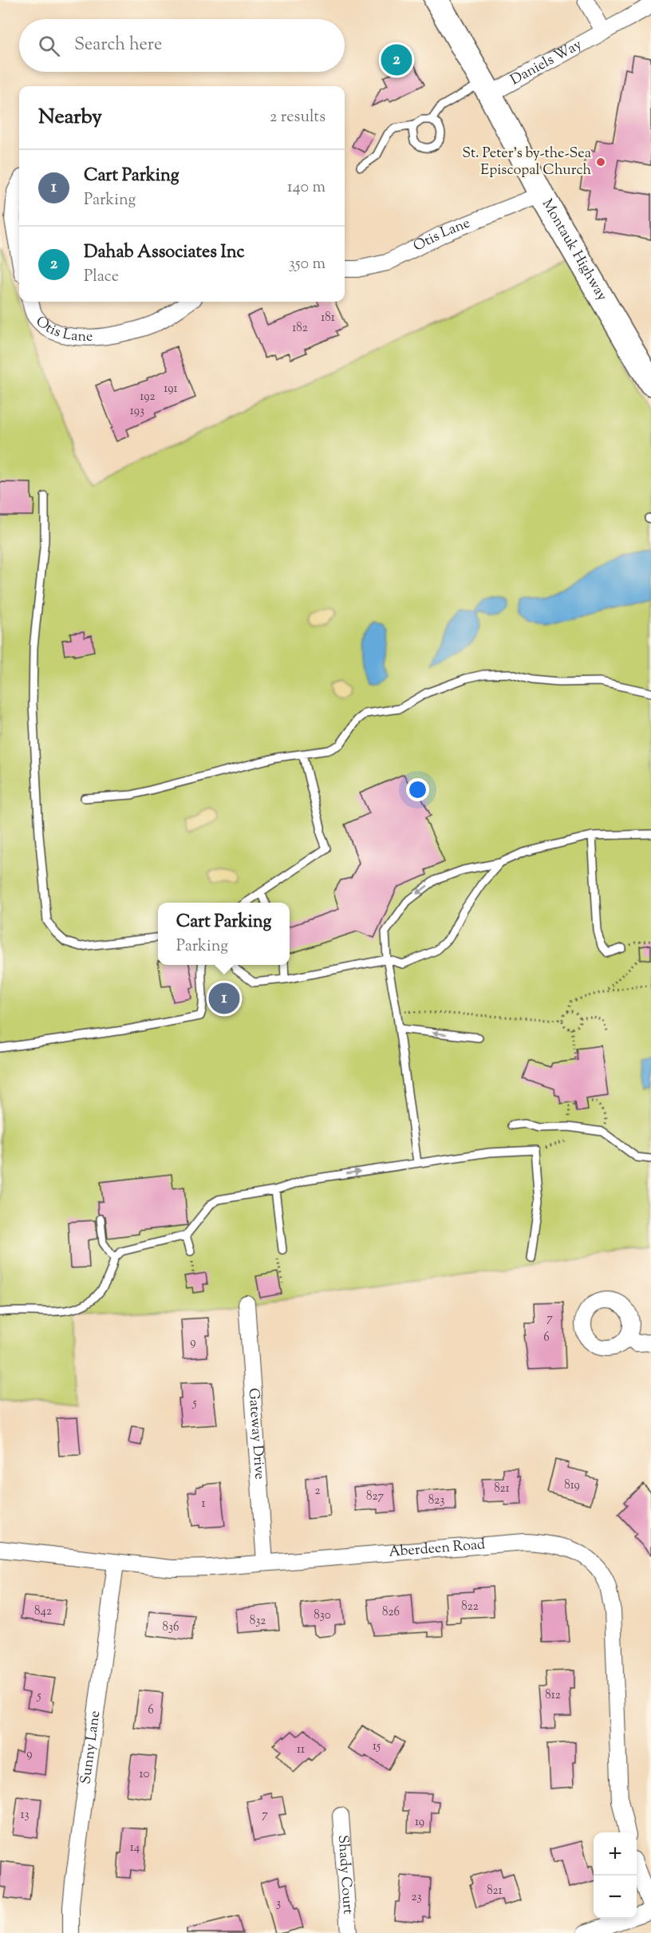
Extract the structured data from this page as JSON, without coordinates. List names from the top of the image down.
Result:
{
  "streets": {
    "main road": ["Montauk Highway"],
    "street": [
      "Daniels Way",
      "Otis Lane",
      "Gateway Drive",
      "Aberdeen Road",
      "Sunny Lane",
      "Shady Court"
    ]
  },
  "crossings": [
    ["Daniels Way", "Montauk Highway"],
    ["Otis Lane", "Montauk Highway"],
    ["Gateway Drive", "Aberdeen Road"],
    ["Aberdeen Road", "Sunny Lane"]
  ],
  "places": ["St. Peter's by-the-Sea Episcopal Church"],
  "house_numbers": [
    "181",
    "182",
    "191",
    "192",
    "193",
    "7",
    "6",
    "9",
    "5",
    "819",
    "821",
    "2",
    "827",
    "823",
    "1",
    "822",
    "842",
    "826",
    "830",
    "832",
    "836",
    "812",
    "5",
    "6",
    "15",
    "11",
    "9",
    "10",
    "13",
    "7",
    "19",
    "14",
    "821",
    "23",
    "3"
  ],
  "page": {
    "search": "Search here",
    "pins": ["2", "1"],
    "heading": ["Nearby", "2 results"],
    "list": [
      {
        "mark": "1",
        "name": "Cart Parking",
        "note": "Parking",
        "value": "140 m"
      },
      {
        "mark": "2",
        "name": "Dahab Associates Inc",
        "note": "Place",
        "value": "350 m"
      }
    ],
    "popup": ["Cart Parking", "Parking"],
    "map_buttons": ["+", "−"]
  }
}
